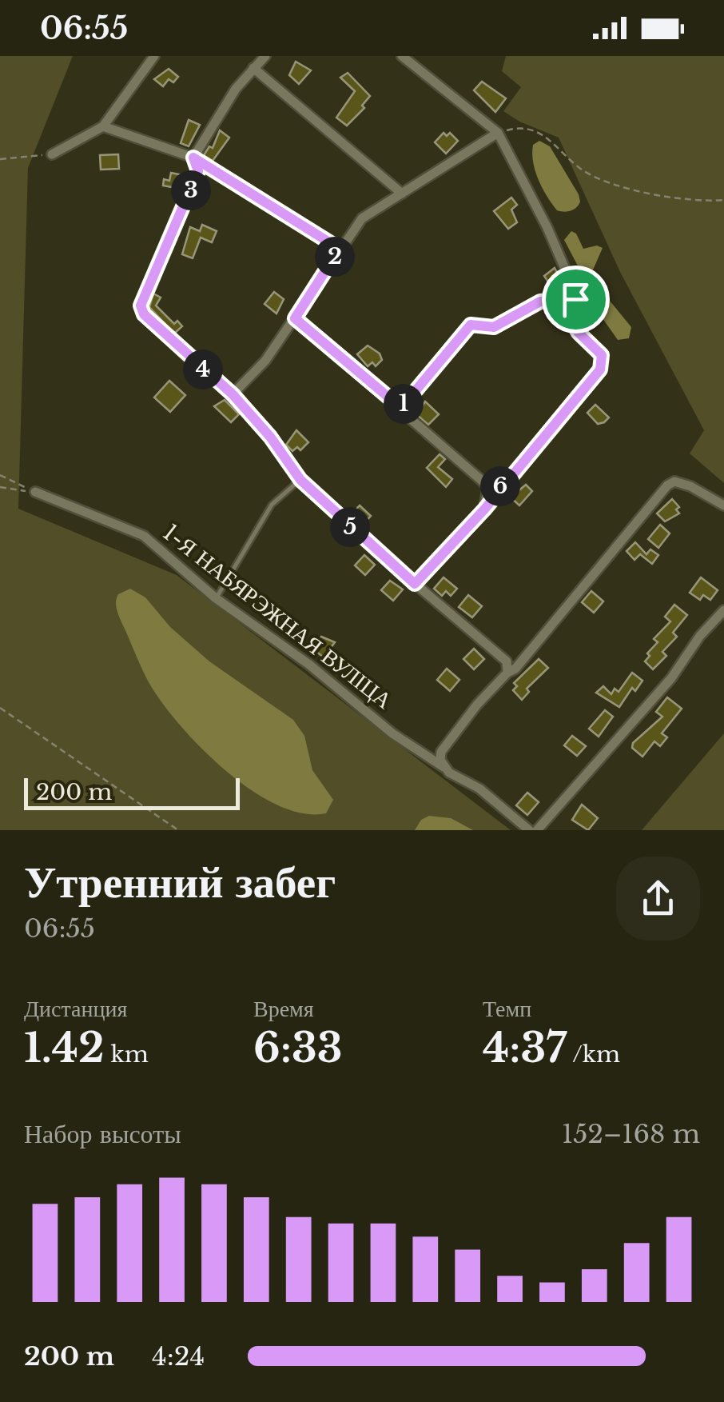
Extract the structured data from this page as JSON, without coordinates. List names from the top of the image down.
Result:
{
  "streets": {
    "street": ["1-Я НАБЯРЭЖНАЯ ВУЛІЦА"]
  },
  "scale_bar": "200 m",
  "page": {
    "status": "06:55",
    "pins": [
      "3",
      "2",
      "4",
      "1",
      "6",
      "5"
    ],
    "scale": "200 m",
    "heading": ["Утренний забег", "06:55"],
    "stats": [
      ["Дистанция", "1.42 km"],
      ["Время", "6:33"],
      ["Темп", "4:37 /km"]
    ],
    "chart": ["Набор высоты", "152–168 m"],
    "list": [
      {
        "name": "200 m",
        "note": "4:24"
      }
    ]
  }
}
